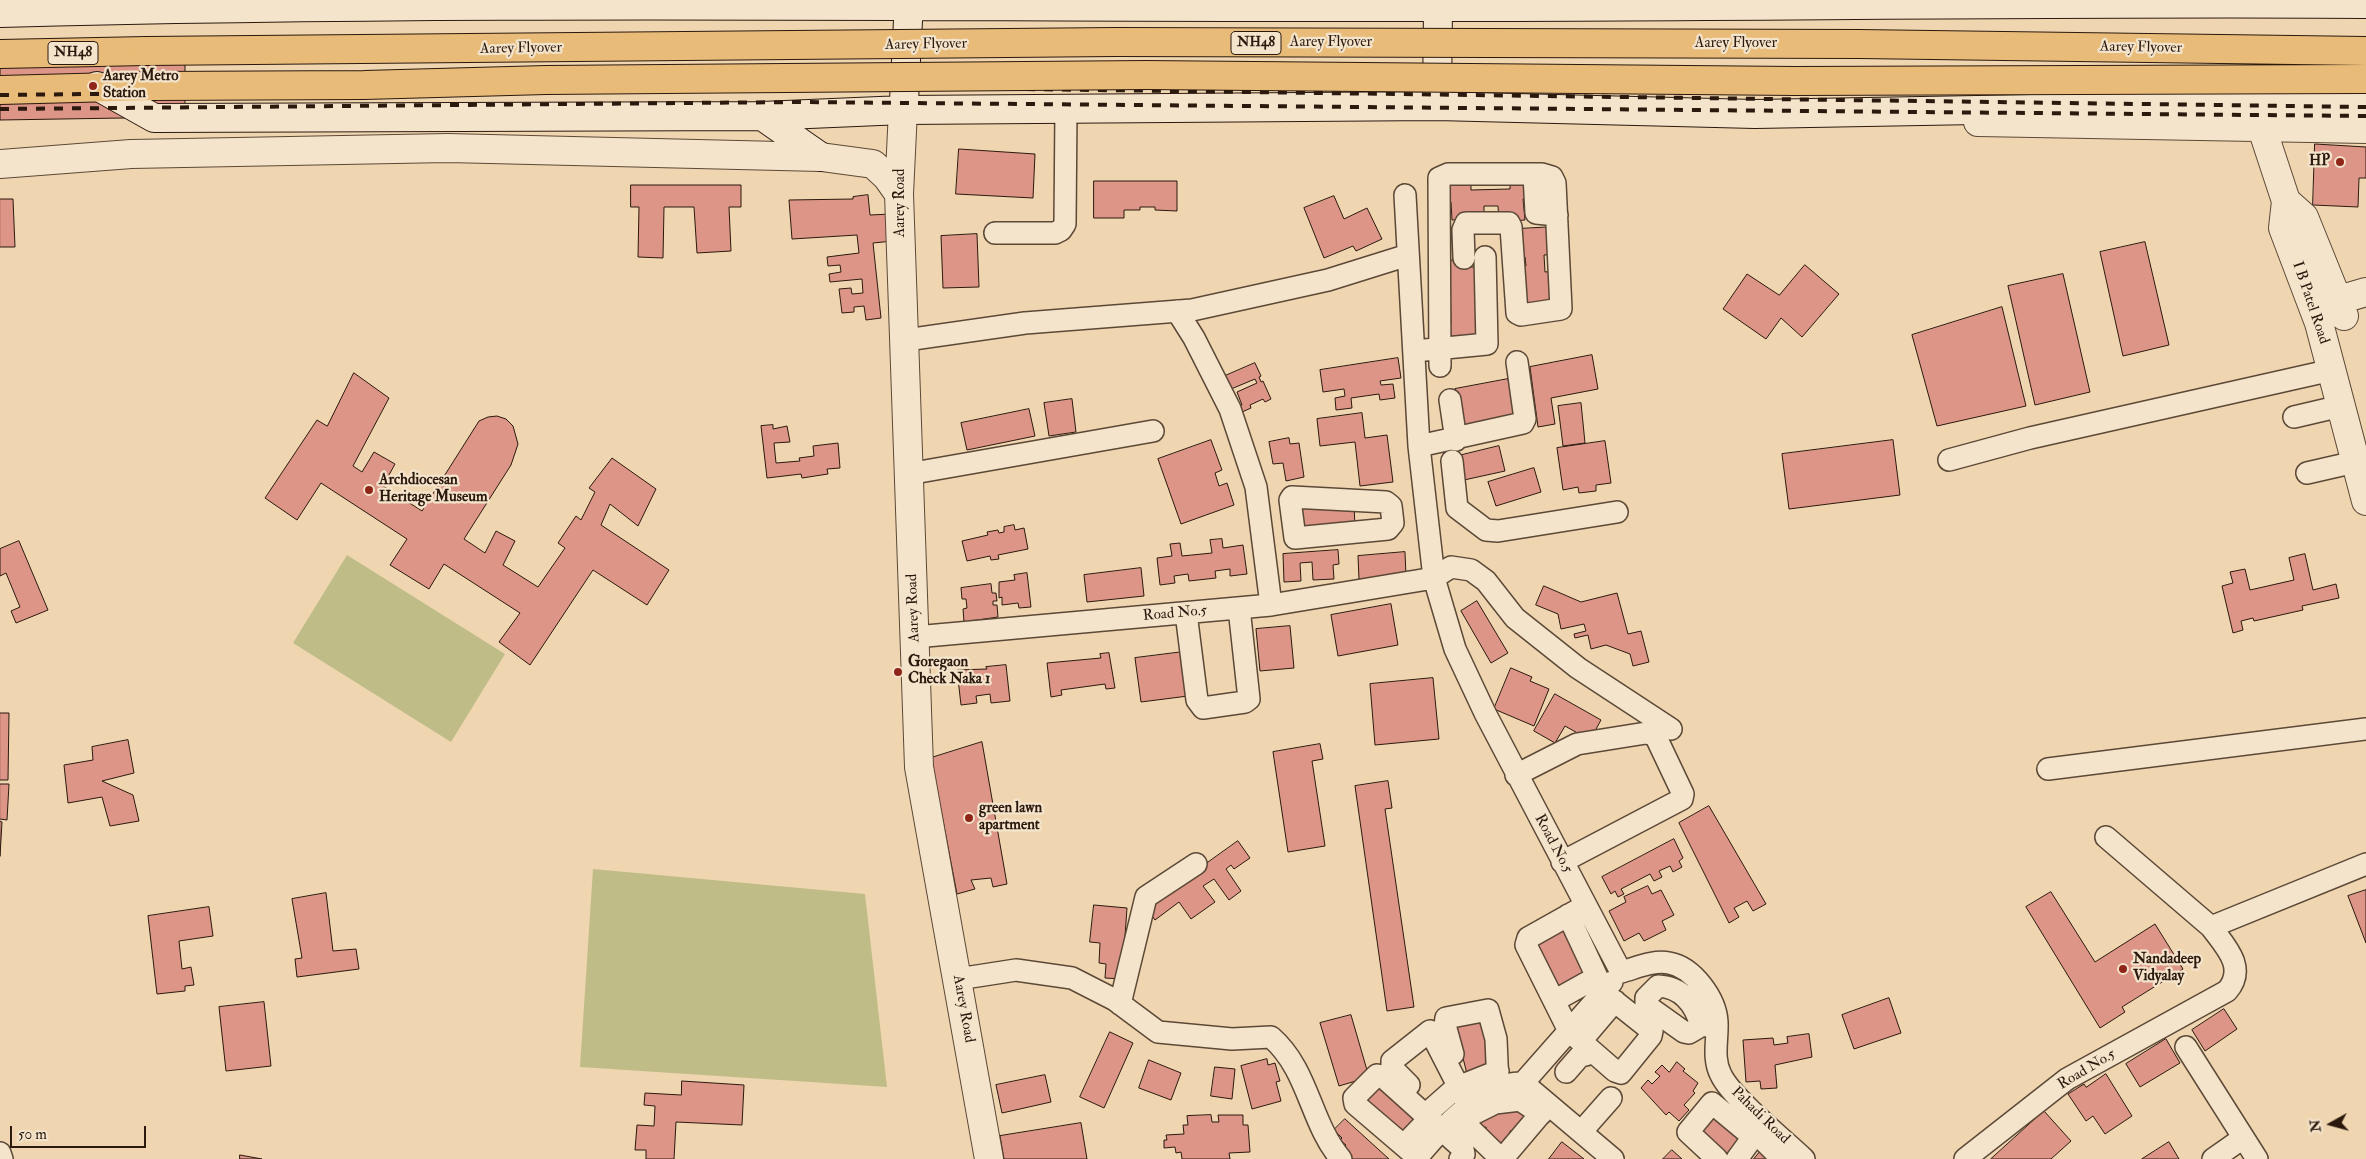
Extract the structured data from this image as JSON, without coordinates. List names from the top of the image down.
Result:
{
  "streets": {
    "highway": ["NH48", "Aarey Flyover"],
    "main road": ["Aarey Road", "I B Patel Road"],
    "street": ["Road No.5", "Pahadi Road"]
  },
  "crossings": [
    ["NH48", "Aarey Flyover"],
    ["Aarey Road", "Road No.5"],
    ["Road No.5", "Pahadi Road"]
  ],
  "places": [
    "Aarey Metro Station",
    "HP",
    "Archdiocesan Heritage Museum",
    "Goregaon Check Naka 1",
    "green lawn apartment",
    "Nandadeep Vidyalay"
  ],
  "scale_bar": "50 m",
  "north": "left"
}
